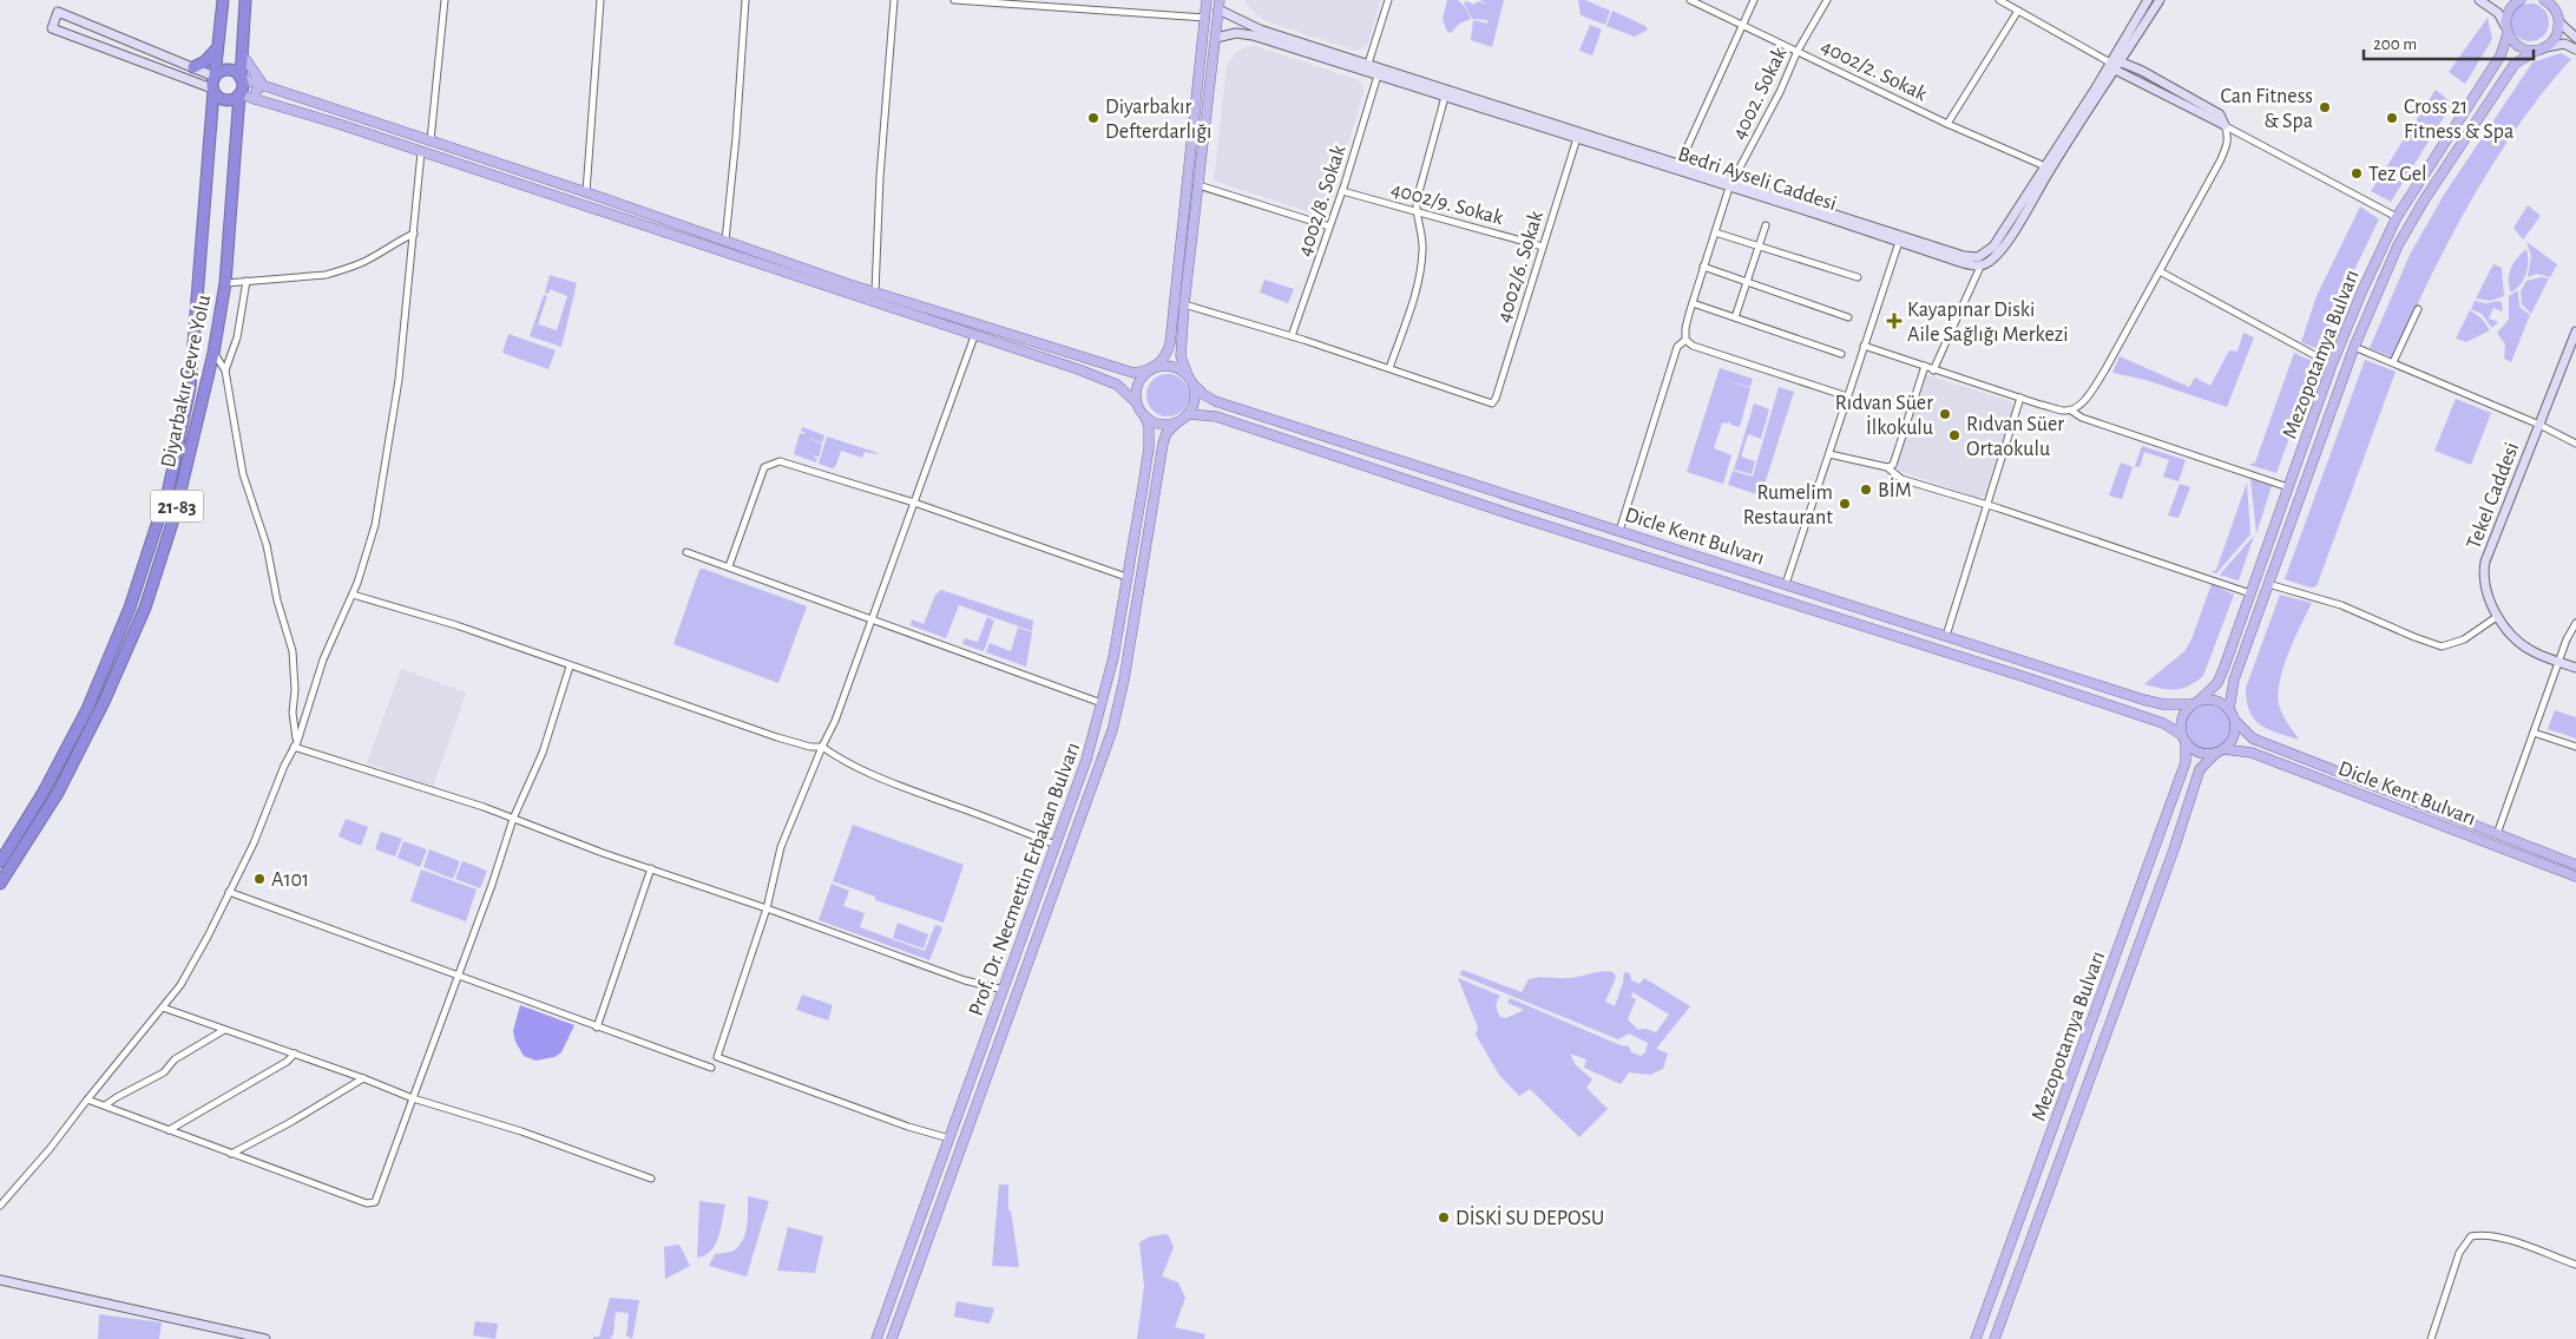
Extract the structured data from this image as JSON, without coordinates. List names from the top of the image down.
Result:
{
  "streets": {
    "highway": ["Diyarbakır Çevre Yolu", "21-83"],
    "main road": [
      "Bedri Ayseli Caddesi",
      "Mezopotamya Bulvarı",
      "Tekel Caddesi",
      "Dicle Kent Bulvarı",
      "Prof. Dr. Necmettin Erbakan Bulvarı"
    ],
    "street": [
      "4002/2. Sokak",
      "4002. Sokak",
      "4002/8. Sokak",
      "4002/9. Sokak",
      "4002/6. Sokak"
    ]
  },
  "crossings": [
    ["4002/2. Sokak", "4002. Sokak"],
    ["4002/2. Sokak", "Bedri Ayseli Caddesi"],
    ["4002. Sokak", "Bedri Ayseli Caddesi"],
    ["4002. Sokak", "Dicle Kent Bulvarı"],
    ["Bedri Ayseli Caddesi", "4002/8. Sokak"],
    ["Bedri Ayseli Caddesi", "4002/6. Sokak"],
    ["4002/8. Sokak", "4002/9. Sokak"],
    ["4002/9. Sokak", "4002/6. Sokak"],
    ["Mezopotamya Bulvarı", "Dicle Kent Bulvarı"],
    ["Dicle Kent Bulvarı", "Prof. Dr. Necmettin Erbakan Bulvarı"]
  ],
  "places": {
    "other": [
      "Can Fitness & Spa",
      "Diyarbakır Defterdarlığı",
      "Cross 21 Fitness & Spa",
      "Tez Gel",
      "Rıdvan Süer İlkokulu",
      "Rıdvan Süer Ortaokulu",
      "BİM",
      "Rumelim Restaurant",
      "A101",
      "DİSKİ SU DEPOSU"
    ],
    "health": ["Kayapınar Diski Aile Sağlığı Merkezi"]
  },
  "scale_bar": "200 m"
}
